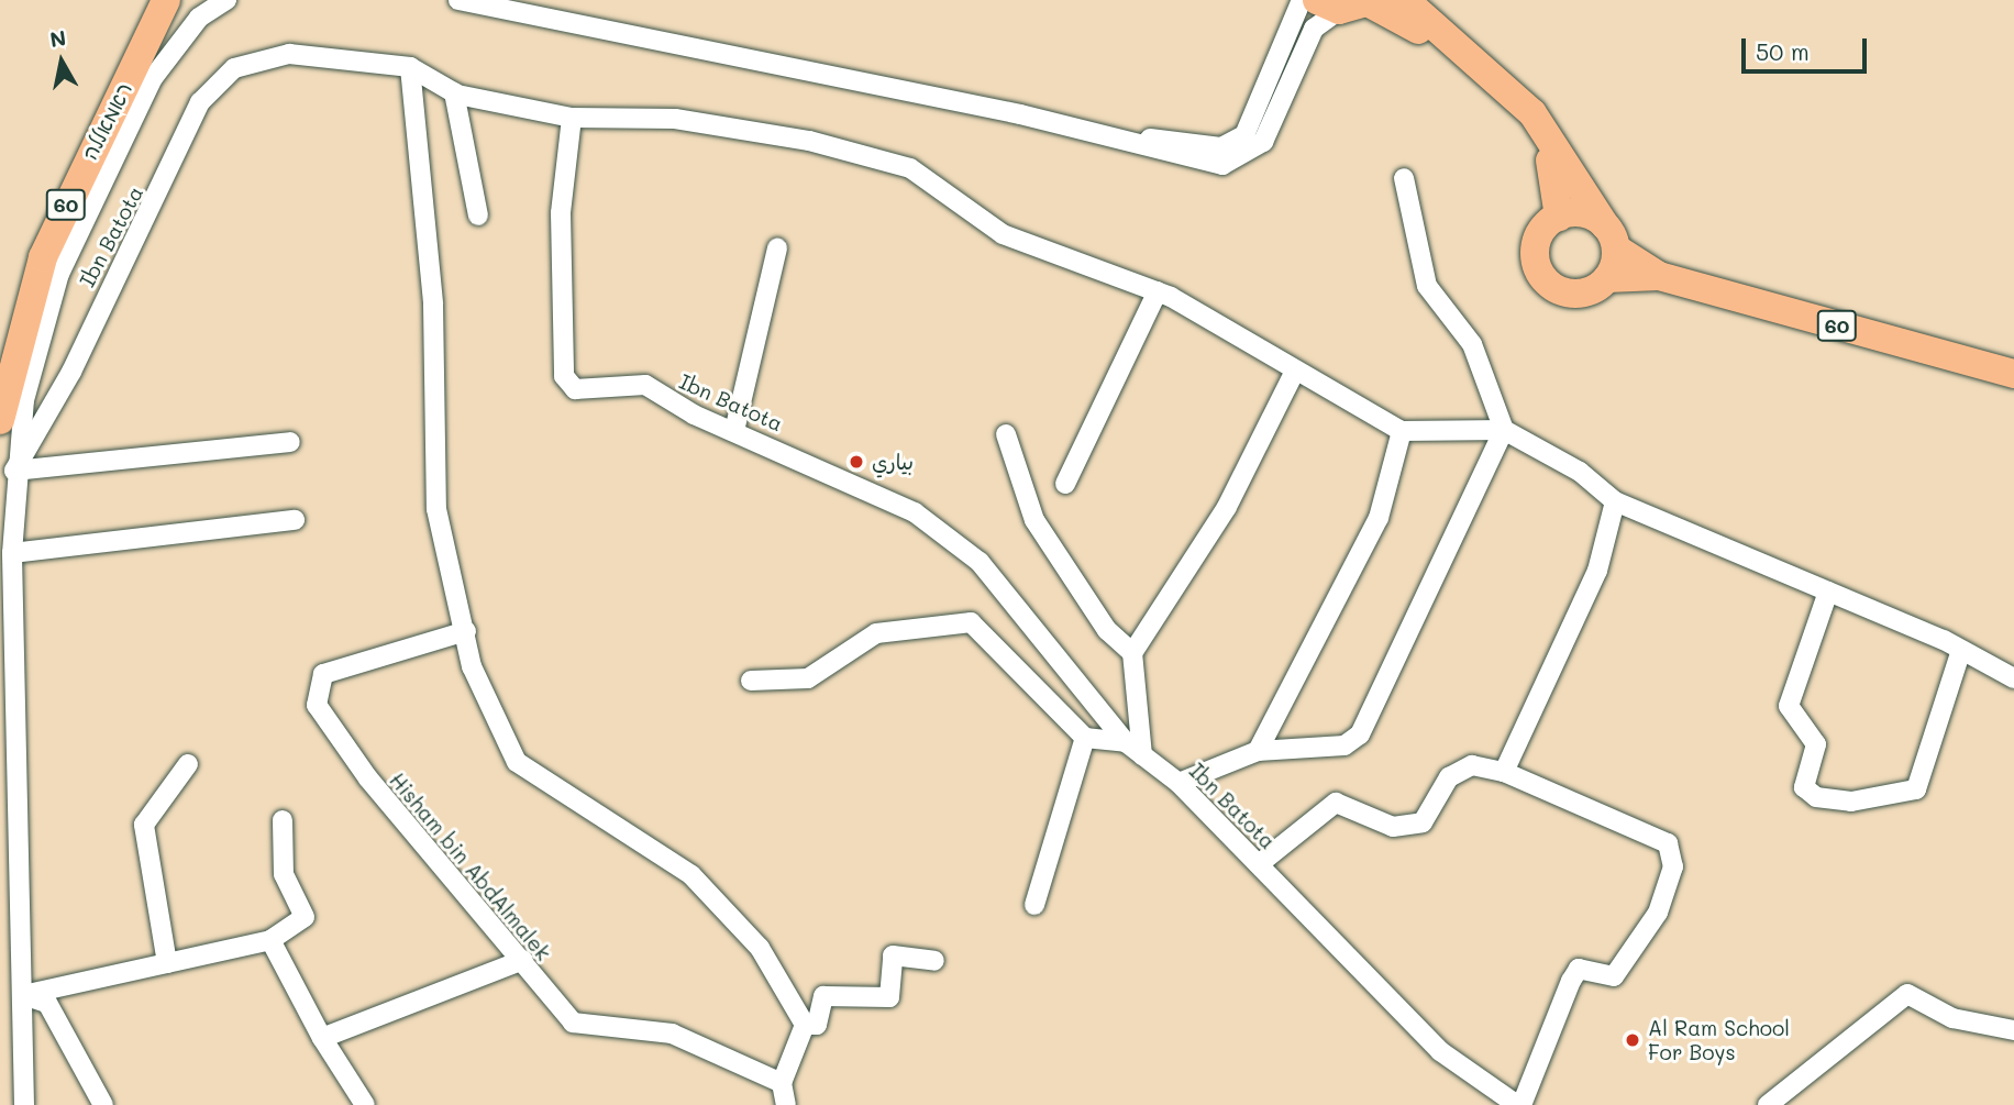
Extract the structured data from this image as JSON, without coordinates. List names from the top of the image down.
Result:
{
  "streets": {
    "highway": ["ראמאללה", "60"],
    "street": ["Ibn Batota", "Hisham bin AbdAlmalek"]
  },
  "places": ["بياري", "Al Ram School For Boys"],
  "scale_bar": "50 m",
  "north": "top"
}
